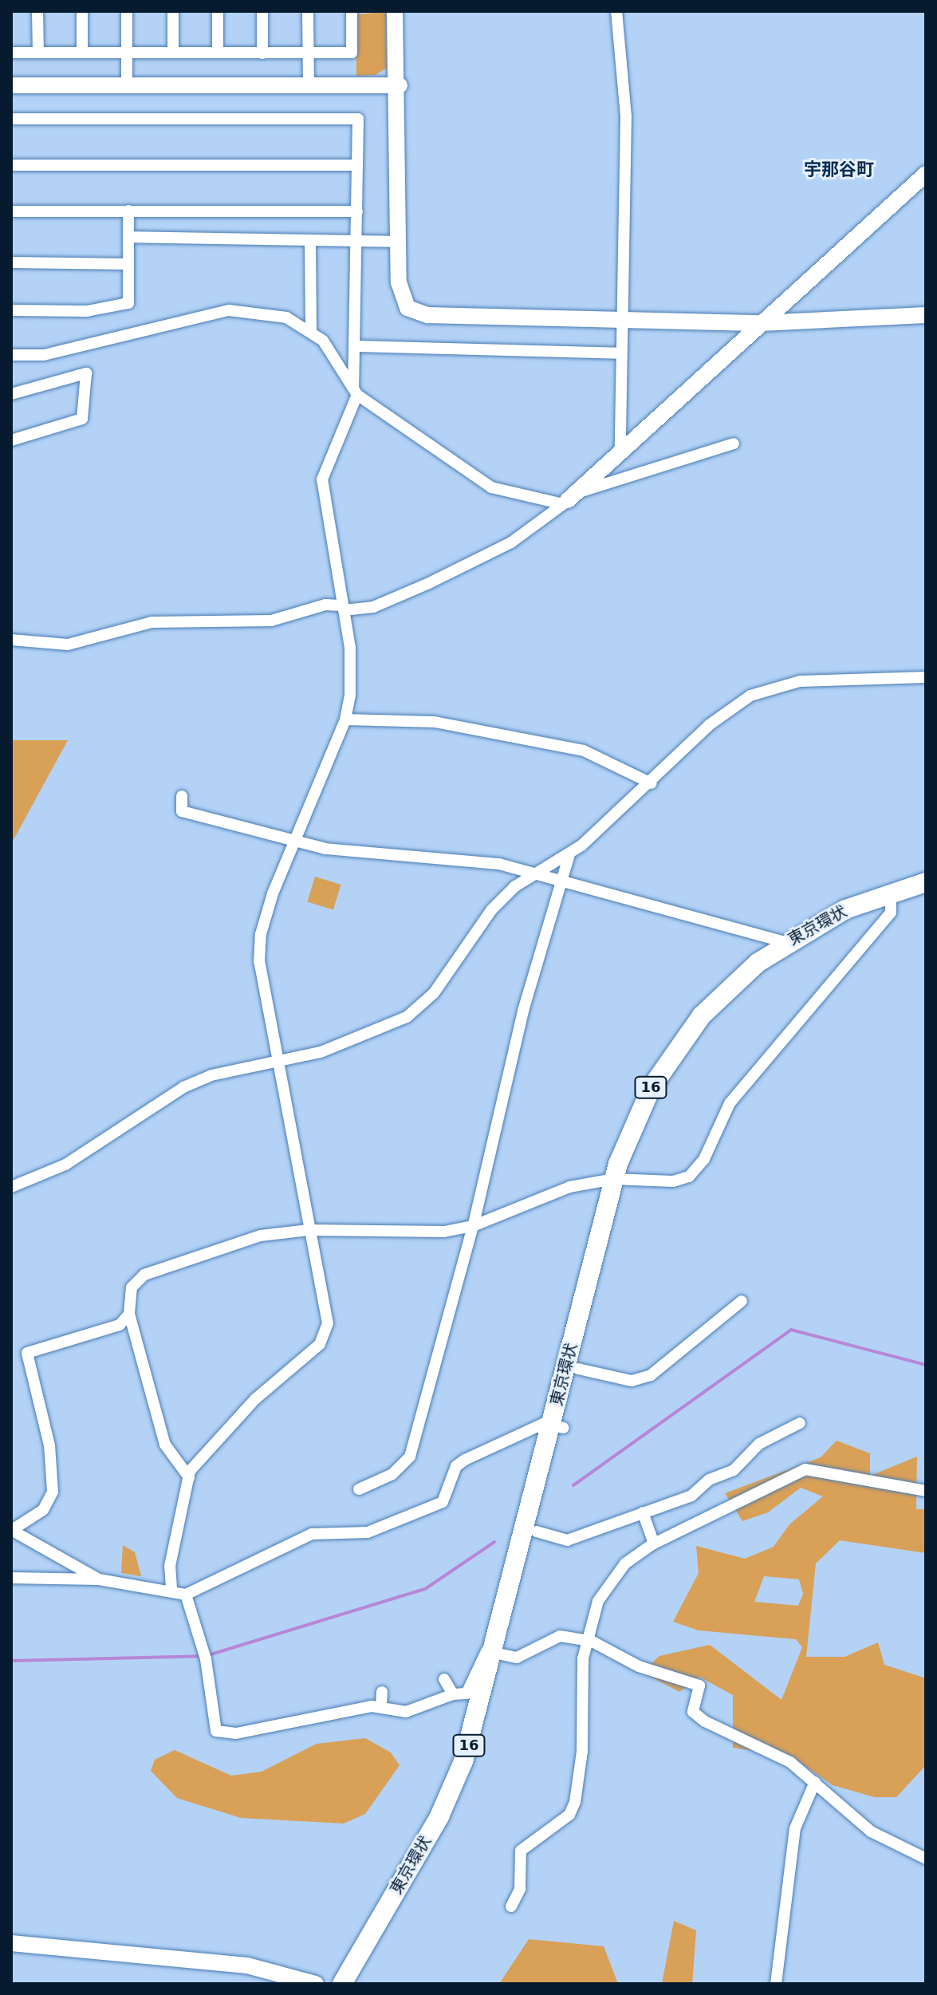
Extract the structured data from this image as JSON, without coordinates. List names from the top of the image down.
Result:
{
  "streets": {
    "highway": ["東京環状", "16"]
  },
  "districts": ["宇那谷町"]
}
